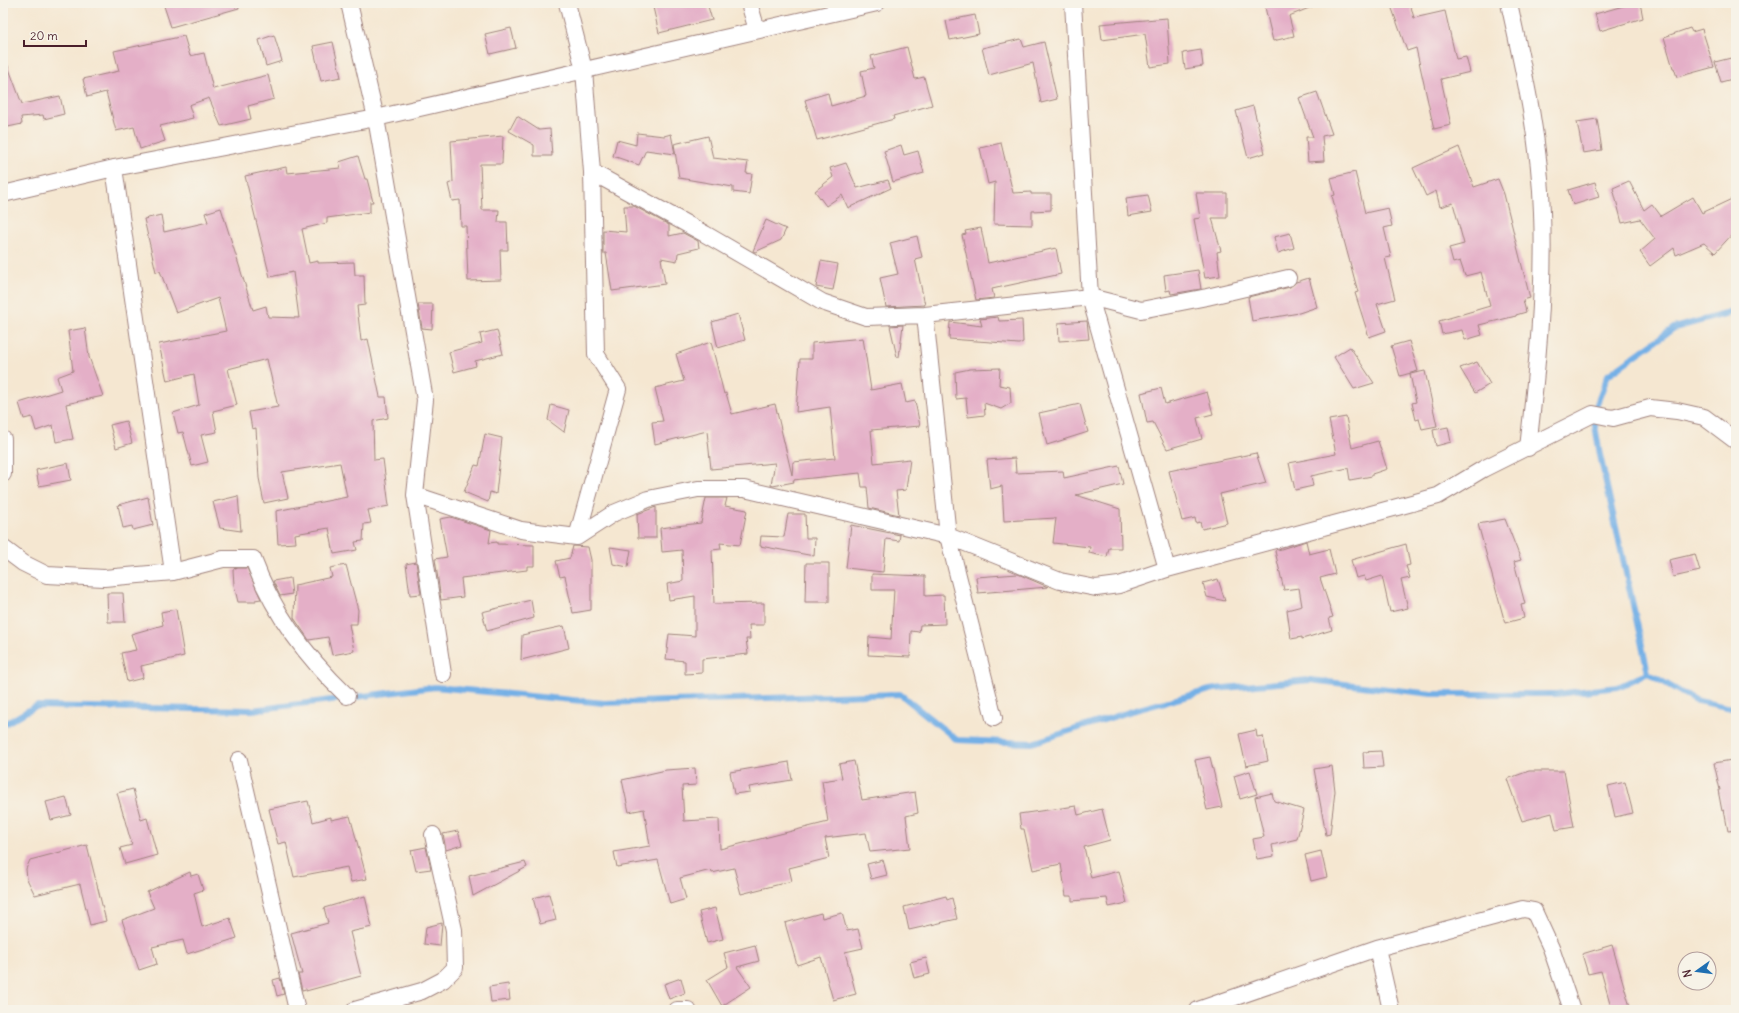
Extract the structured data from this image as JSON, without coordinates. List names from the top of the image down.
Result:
{
  "scale_bar": "20 m",
  "north": "left"
}
